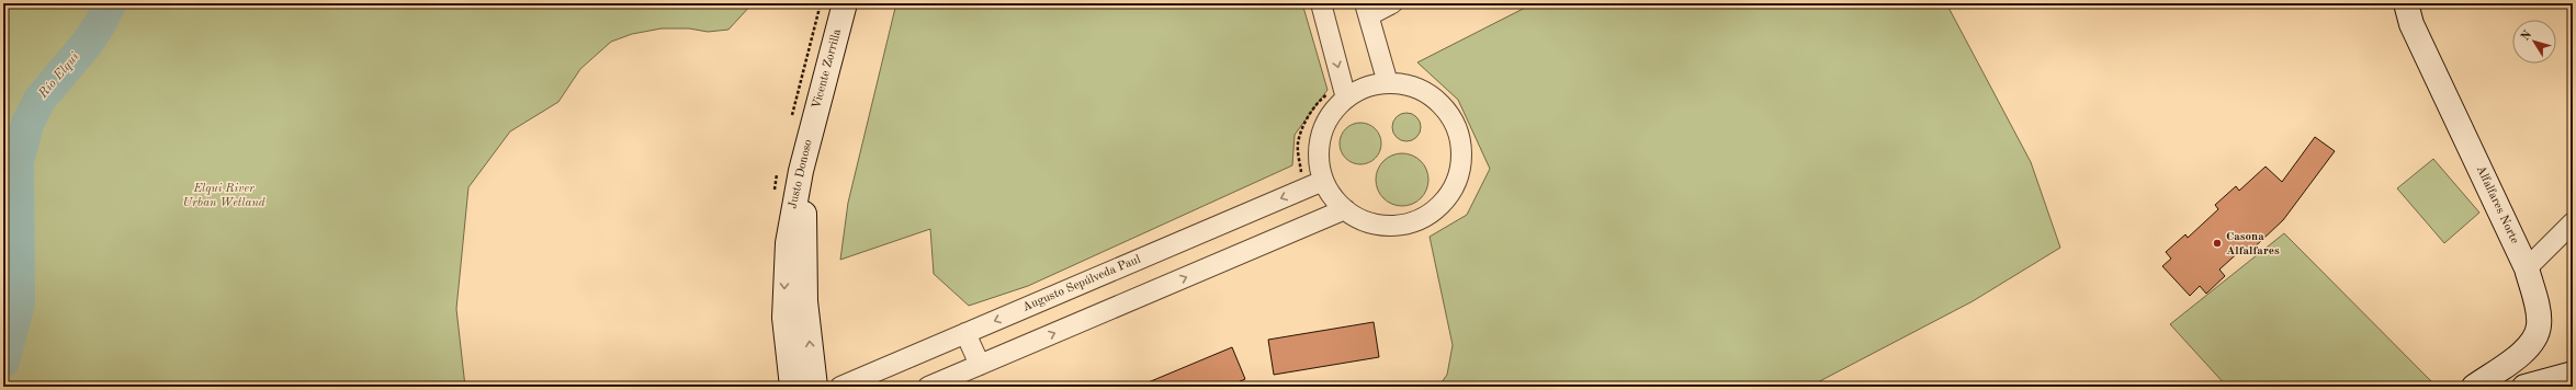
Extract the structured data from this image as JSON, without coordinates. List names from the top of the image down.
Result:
{
  "streets": {
    "main road": ["Vicente Zorrilla", "Justo Donoso", "Alfalfares Norte"],
    "street": ["Augusto Sepúlveda Paul"]
  },
  "crossings": [
    ["Vicente Zorrilla", "Justo Donoso"]
  ],
  "water": ["Río Elqui"],
  "parks": ["Elqui River Urban Wetland"],
  "places": ["Casona Alfalfares"],
  "north": "top left"
}
